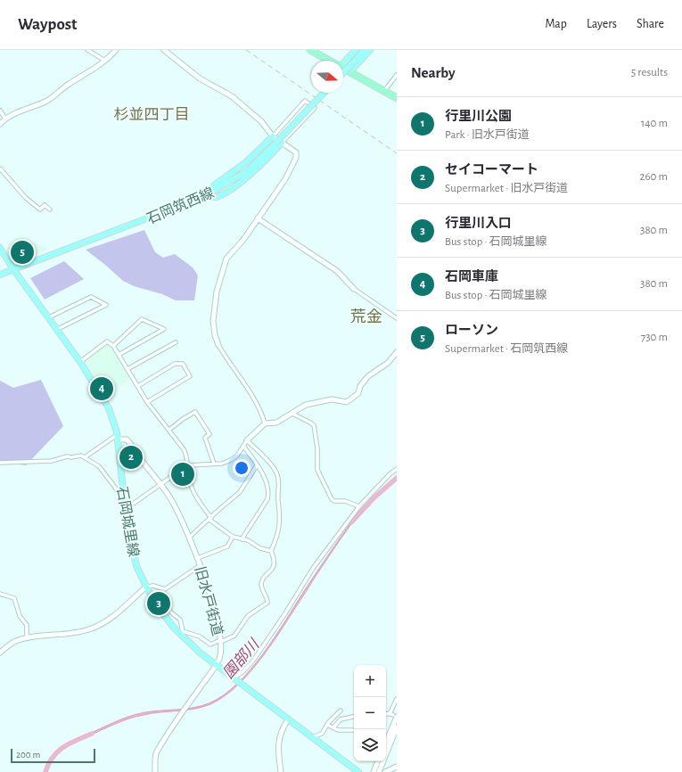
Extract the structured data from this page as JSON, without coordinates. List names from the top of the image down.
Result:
{
  "streets": {
    "main road": ["石岡筑西線", "石岡城里線"],
    "street": ["旧水戸街道"]
  },
  "crossings": [
    ["石岡筑西線", "石岡城里線"],
    ["石岡城里線", "旧水戸街道"]
  ],
  "districts": ["杉並四丁目", "荒金"],
  "water": ["園部川"],
  "scale_bar": "200 m",
  "north": "right",
  "page": {
    "header": "Waypost",
    "nav": ["Map", "Layers", "Share"],
    "heading": ["Nearby", "5 results"],
    "list": [
      {
        "mark": "1",
        "name": "行里川公園",
        "note": "Park · 旧水戸街道",
        "value": "140 m"
      },
      {
        "mark": "2",
        "name": "セイコーマート",
        "note": "Supermarket · 旧水戸街道",
        "value": "260 m"
      },
      {
        "mark": "3",
        "name": "行里川入口",
        "note": "Bus stop · 石岡城里線",
        "value": "380 m"
      },
      {
        "mark": "4",
        "name": "石岡車庫",
        "note": "Bus stop · 石岡城里線",
        "value": "380 m"
      },
      {
        "mark": "5",
        "name": "ローソン",
        "note": "Supermarket · 石岡筑西線",
        "value": "730 m"
      }
    ],
    "pins": [
      "5",
      "4",
      "2",
      "1",
      "3"
    ],
    "map_buttons": ["+", "−"],
    "scale": "200 m"
  }
}
